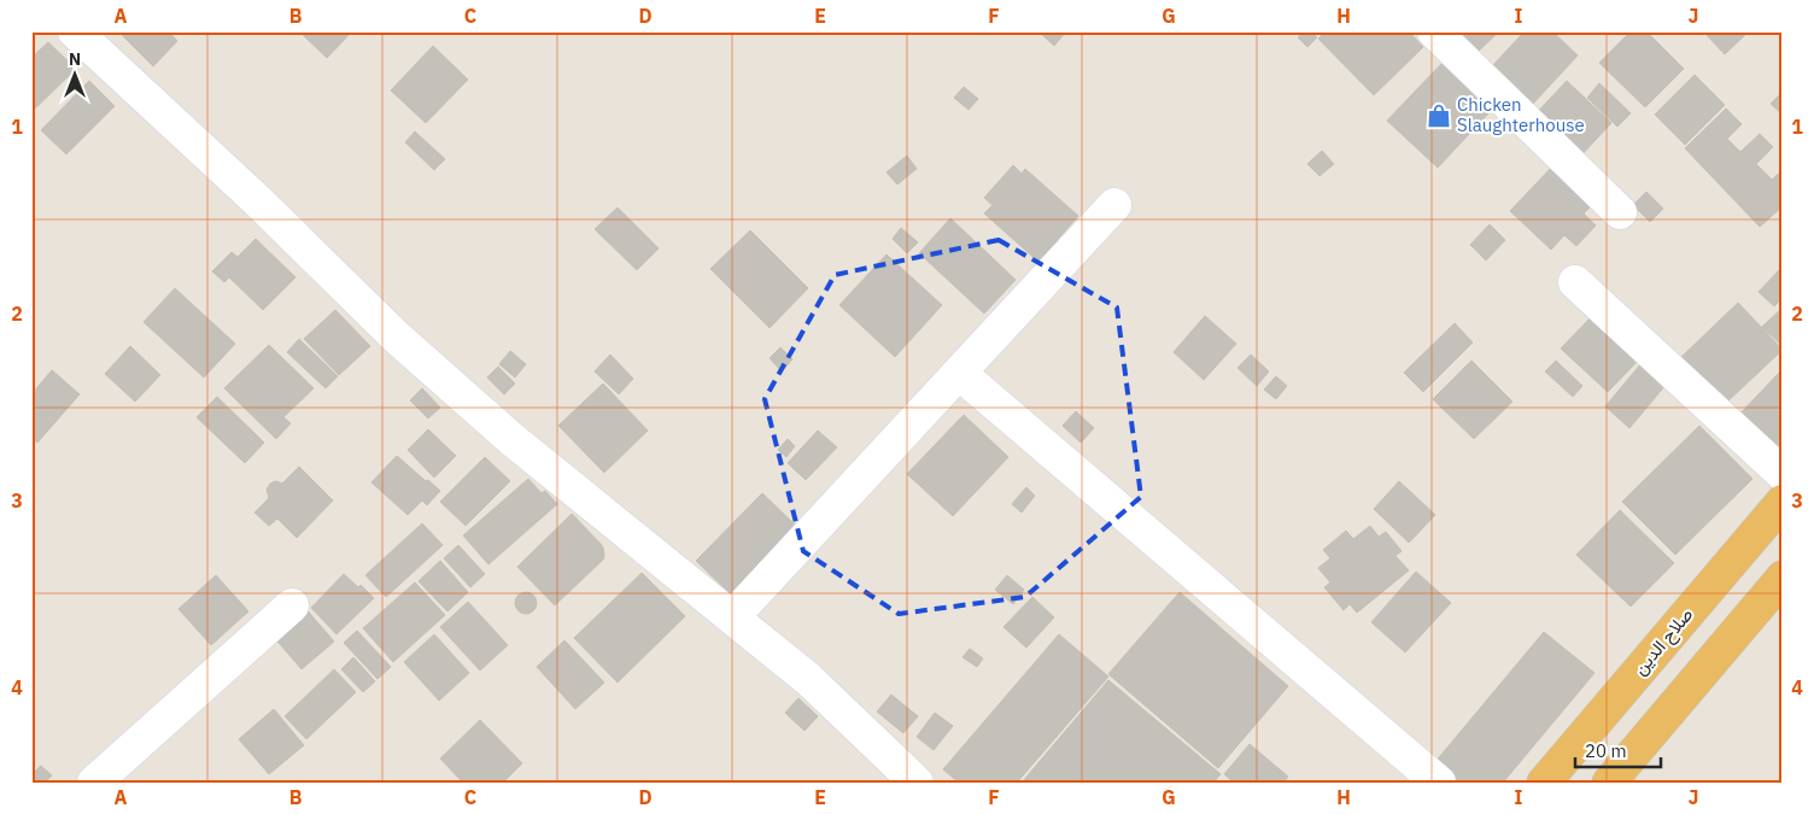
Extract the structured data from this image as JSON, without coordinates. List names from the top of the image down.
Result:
{
  "streets": {
    "highway": ["صلاح الدين"]
  },
  "places": {
    "shop": ["Chicken Slaughterhouse"]
  },
  "scale_bar": "20 m",
  "north": "top",
  "grid": {
    "columns": [
      "A",
      "B",
      "C",
      "D",
      "E",
      "F",
      "G",
      "H",
      "I",
      "J"
    ],
    "rows": [
      "1",
      "2",
      "3",
      "4"
    ]
  }
}
